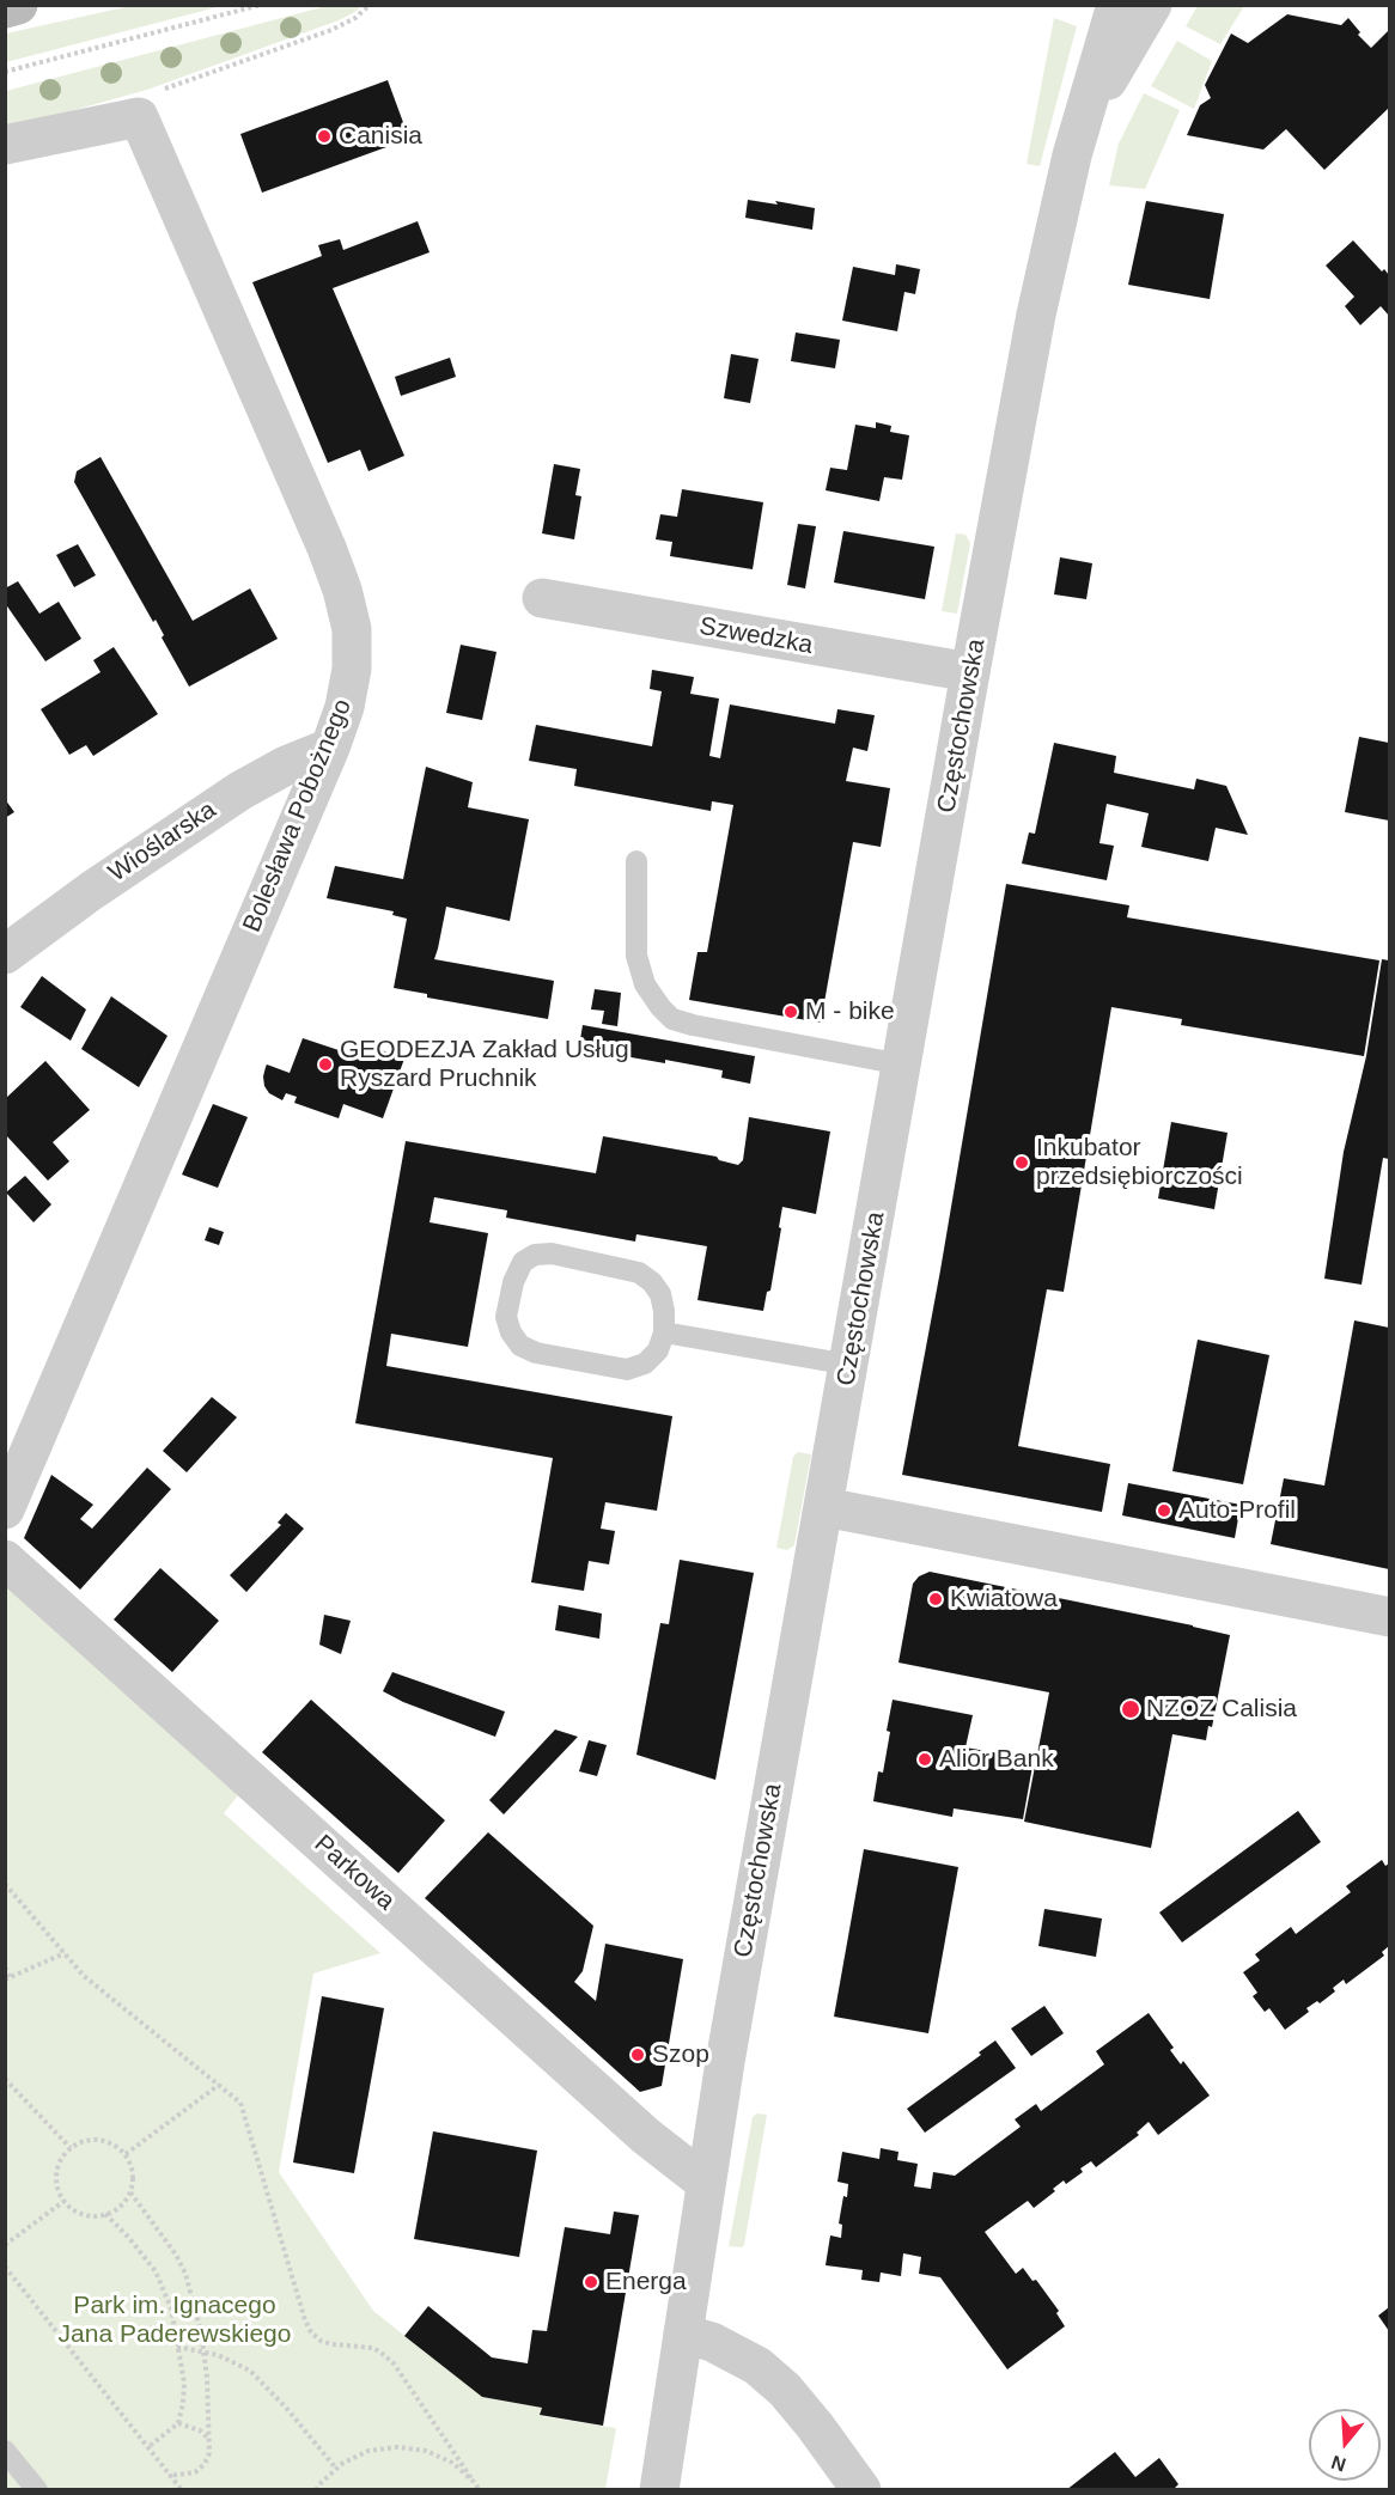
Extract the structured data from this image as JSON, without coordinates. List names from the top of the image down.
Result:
{
  "streets": {
    "street": [
      "Szwedzka",
      "Częstochowska",
      "Bolesława Pobożnego",
      "Wioślarska",
      "Parkowa"
    ]
  },
  "crossings": [
    ["Szwedzka", "Częstochowska"],
    ["Częstochowska", "Parkowa"],
    ["Bolesława Pobożnego", "Wioślarska"]
  ],
  "parks": ["Park im. Ignacego Jana Paderewskiego"],
  "places": [
    "Canisia",
    "M - bike",
    "GEODEZJA Zakład Usług Ryszard Pruchnik",
    "Inkubator przedsiębiorczości",
    "Auto-Profil",
    "Kwiatowa",
    "NZOZ Calisia",
    "Alior Bank",
    "Szop",
    "Energa"
  ],
  "north": "bottom"
}
